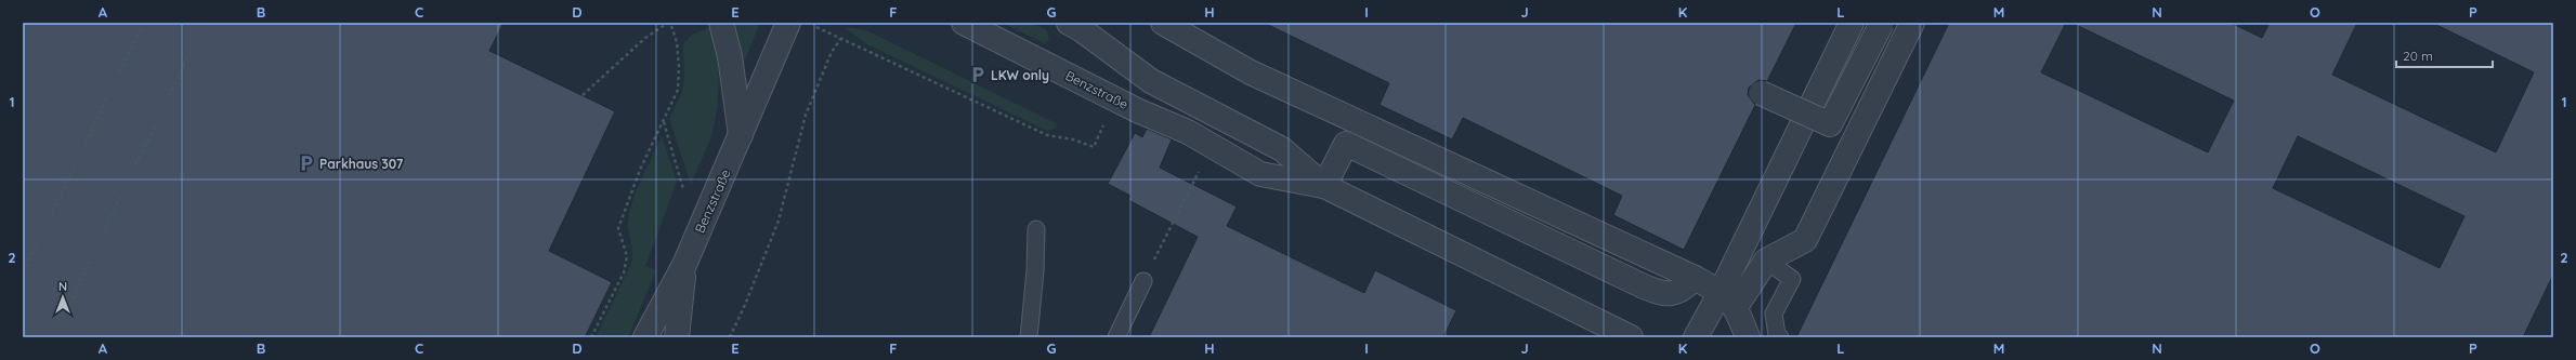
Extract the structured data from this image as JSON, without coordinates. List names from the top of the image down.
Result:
{
  "streets": {
    "street": ["Benzstraße"]
  },
  "places": {
    "parking": ["LKW only", "Parkhaus 307"]
  },
  "scale_bar": "20 m",
  "north": "top",
  "grid": {
    "columns": [
      "A",
      "B",
      "C",
      "D",
      "E",
      "F",
      "G",
      "H",
      "I",
      "J",
      "K",
      "L",
      "M",
      "N",
      "O",
      "P"
    ],
    "rows": ["1", "2"]
  }
}
